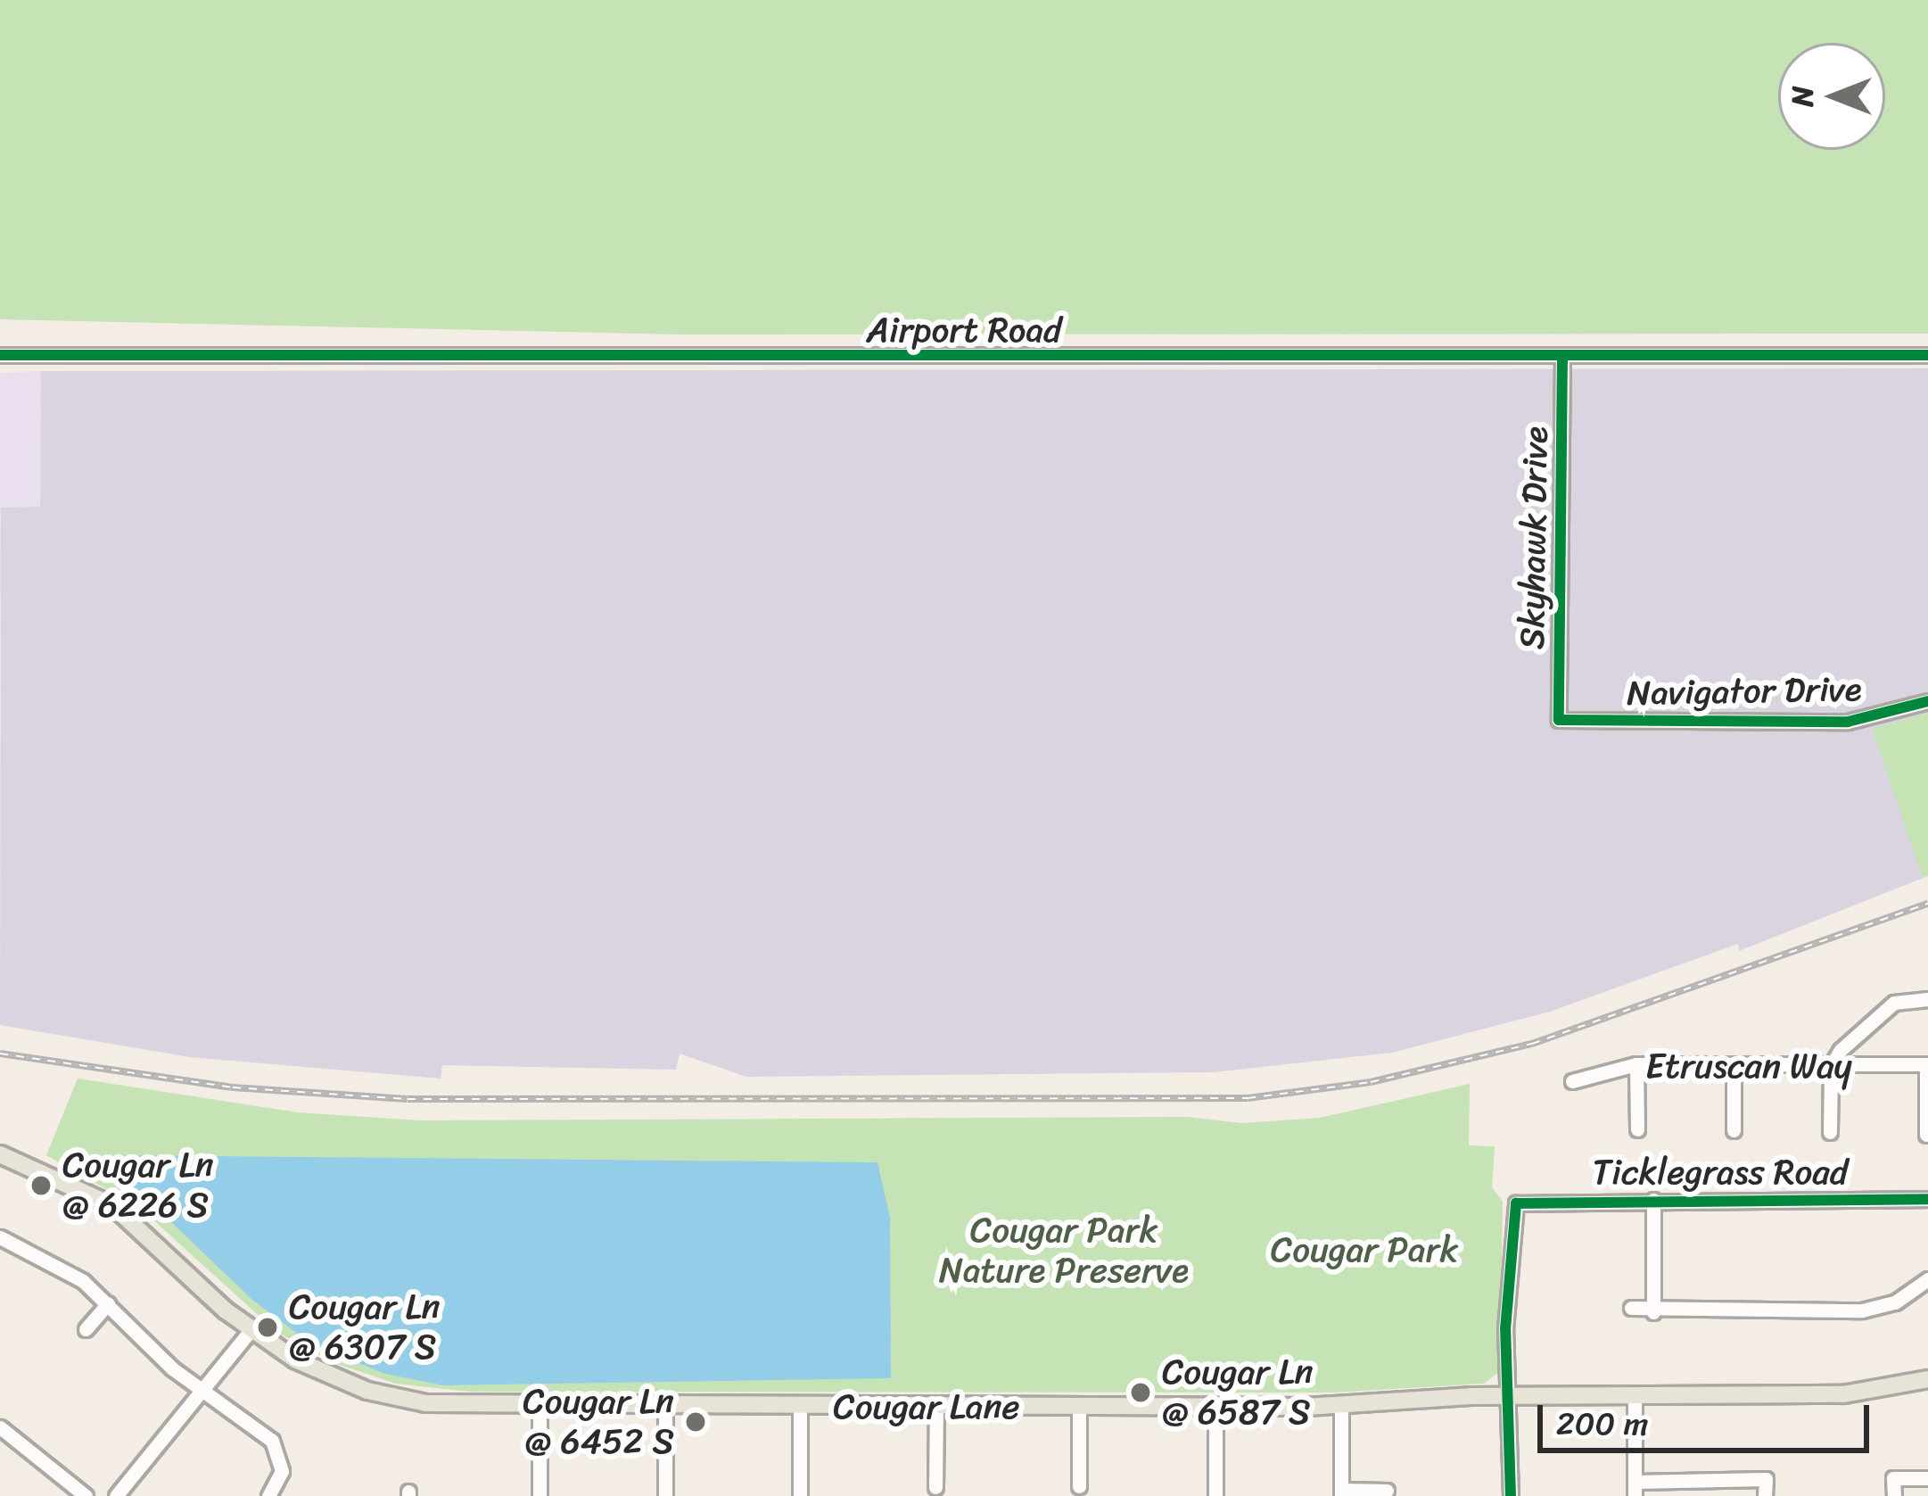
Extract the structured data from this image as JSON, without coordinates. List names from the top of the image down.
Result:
{
  "streets": {
    "main road": ["Cougar Lane"],
    "street": [
      "Airport Road",
      "Skyhawk Drive",
      "Navigator Drive",
      "Etruscan Way",
      "Ticklegrass Road"
    ]
  },
  "crossings": [
    ["Airport Road", "Skyhawk Drive"],
    ["Skyhawk Drive", "Navigator Drive"],
    ["Ticklegrass Road", "Cougar Lane"]
  ],
  "parks": ["Cougar Park Nature Preserve", "Cougar Park"],
  "places": [
    "Cougar Ln @ 6226 S",
    "Cougar Ln @ 6307 S",
    "Cougar Ln @ 6587 S",
    "Cougar Ln @ 6452 S"
  ],
  "scale_bar": "200 m",
  "north": "left"
}
